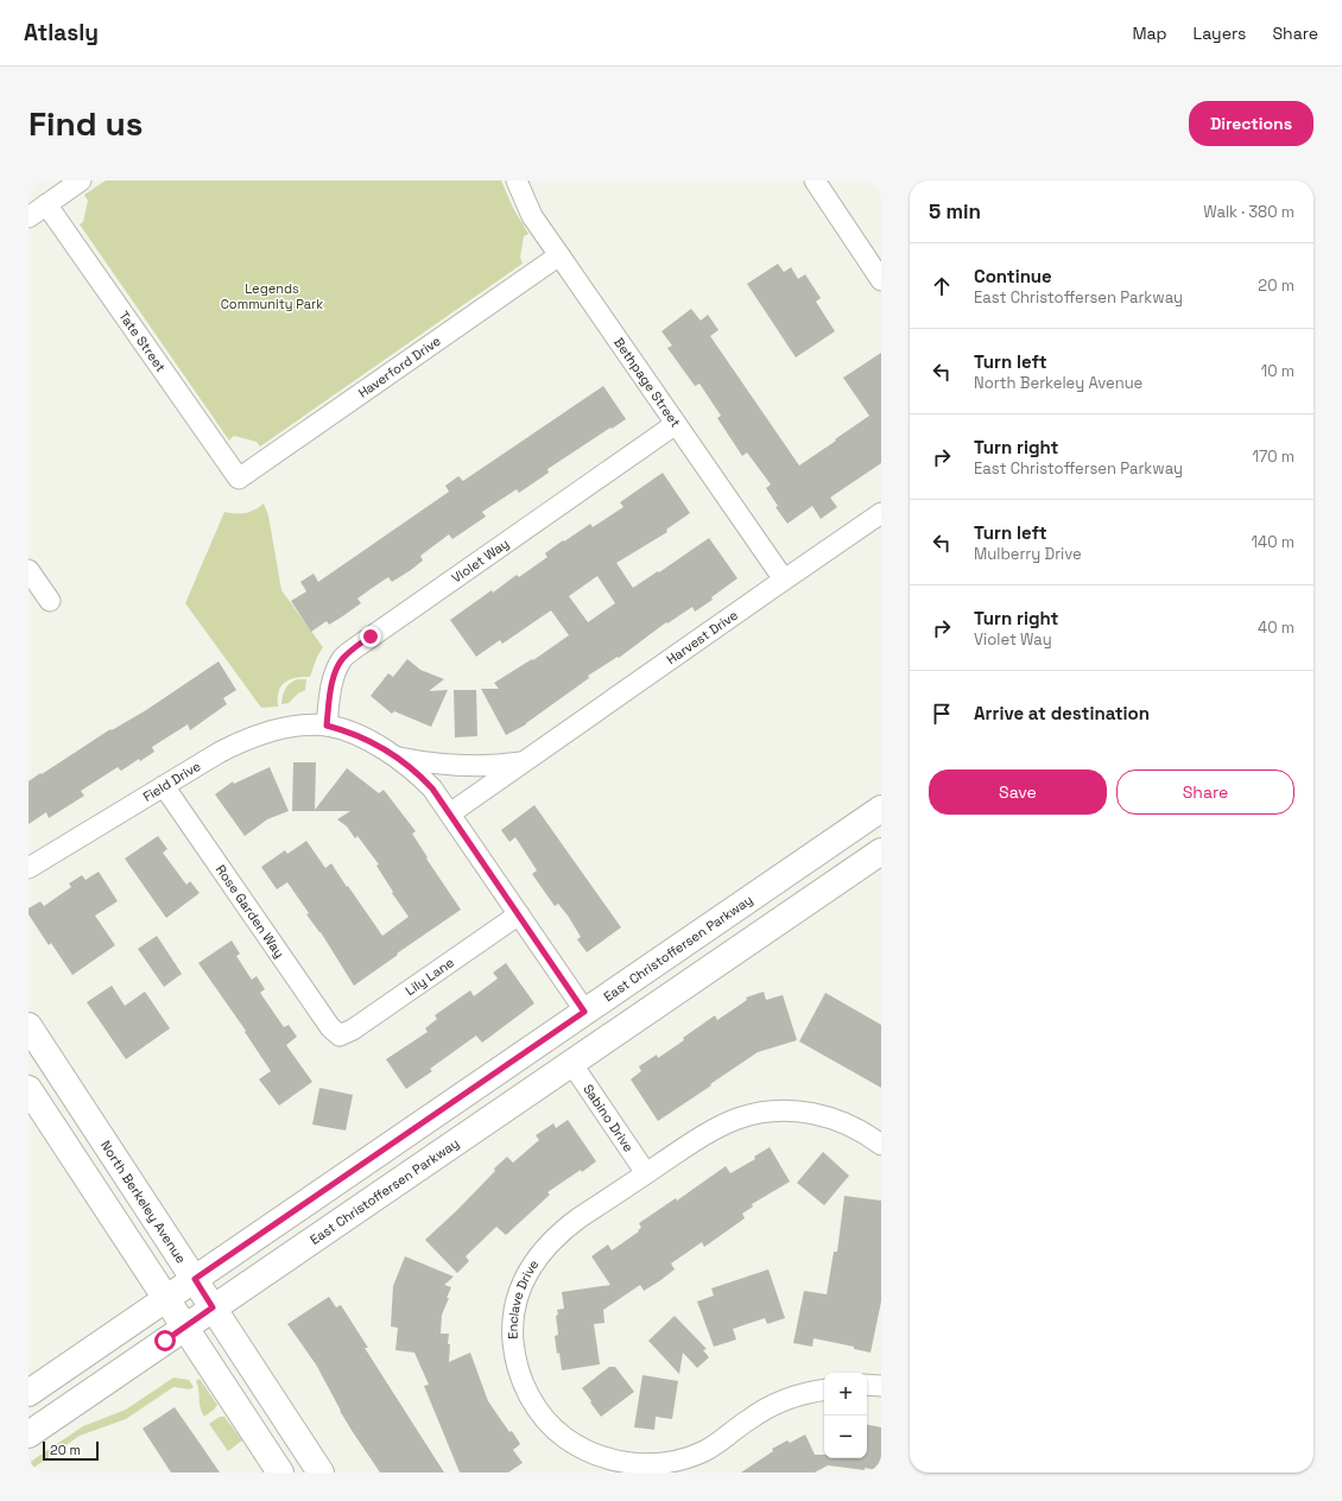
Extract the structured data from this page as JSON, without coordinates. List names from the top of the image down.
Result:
{
  "streets": {
    "street": [
      "Tate Street",
      "Haverford Drive",
      "Bethpage Street",
      "Violet Way",
      "Harvest Drive",
      "Field Drive",
      "Rose Garden Way",
      "East Christoffersen Parkway",
      "Lily Lane",
      "Sabino Drive",
      "North Berkeley Avenue",
      "Enclave Drive"
    ]
  },
  "crossings": [
    ["Tate Street", "Haverford Drive"],
    ["Haverford Drive", "Bethpage Street"],
    ["Bethpage Street", "Violet Way"],
    ["Bethpage Street", "Harvest Drive"],
    ["Violet Way", "Field Drive"],
    ["Harvest Drive", "Field Drive"],
    ["Field Drive", "Rose Garden Way"],
    ["Field Drive", "East Christoffersen Parkway"],
    ["Field Drive", "Lily Lane"],
    ["Rose Garden Way", "Lily Lane"],
    ["East Christoffersen Parkway", "Sabino Drive"],
    ["East Christoffersen Parkway", "North Berkeley Avenue"],
    ["Sabino Drive", "Enclave Drive"]
  ],
  "parks": ["Legends Community Park"],
  "scale_bar": "20 m",
  "page": {
    "header": "Atlasly",
    "nav": ["Map", "Layers", "Share"],
    "buttons": [
      "Directions",
      ["Save", "Share"]
    ],
    "title": "Find us",
    "heading": ["5 min", "Walk · 380 m"],
    "list": [
      ["Continue", "East Christoffersen Parkway", "20 m"],
      ["Turn left", "North Berkeley Avenue", "10 m"],
      ["Turn right", "East Christoffersen Parkway", "170 m"],
      ["Turn left", "Mulberry Drive", "140 m"],
      ["Turn right", "Violet Way", "40 m"],
      "Arrive at destination"
    ],
    "map_buttons": ["+", "−"],
    "scale": "20 m"
  }
}
